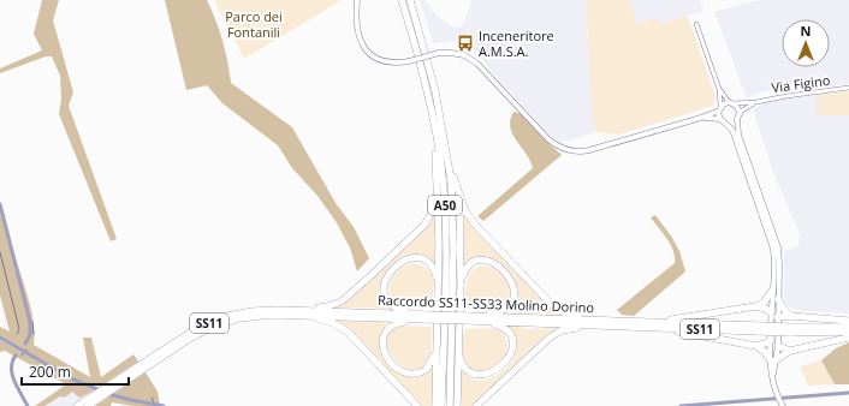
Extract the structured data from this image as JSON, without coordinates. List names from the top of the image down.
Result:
{
  "streets": {
    "highway": ["A50", "Raccordo SS11-SS33 Molino Dorino", "SS11"],
    "street": ["Via Figino"]
  },
  "crossings": [
    ["Raccordo SS11-SS33 Molino Dorino", "SS11"]
  ],
  "parks": ["Parco dei Fontanili"],
  "places": {
    "bus stop": ["Inceneritore A.M.S.A."]
  },
  "scale_bar": "200 m",
  "north": "top"
}
